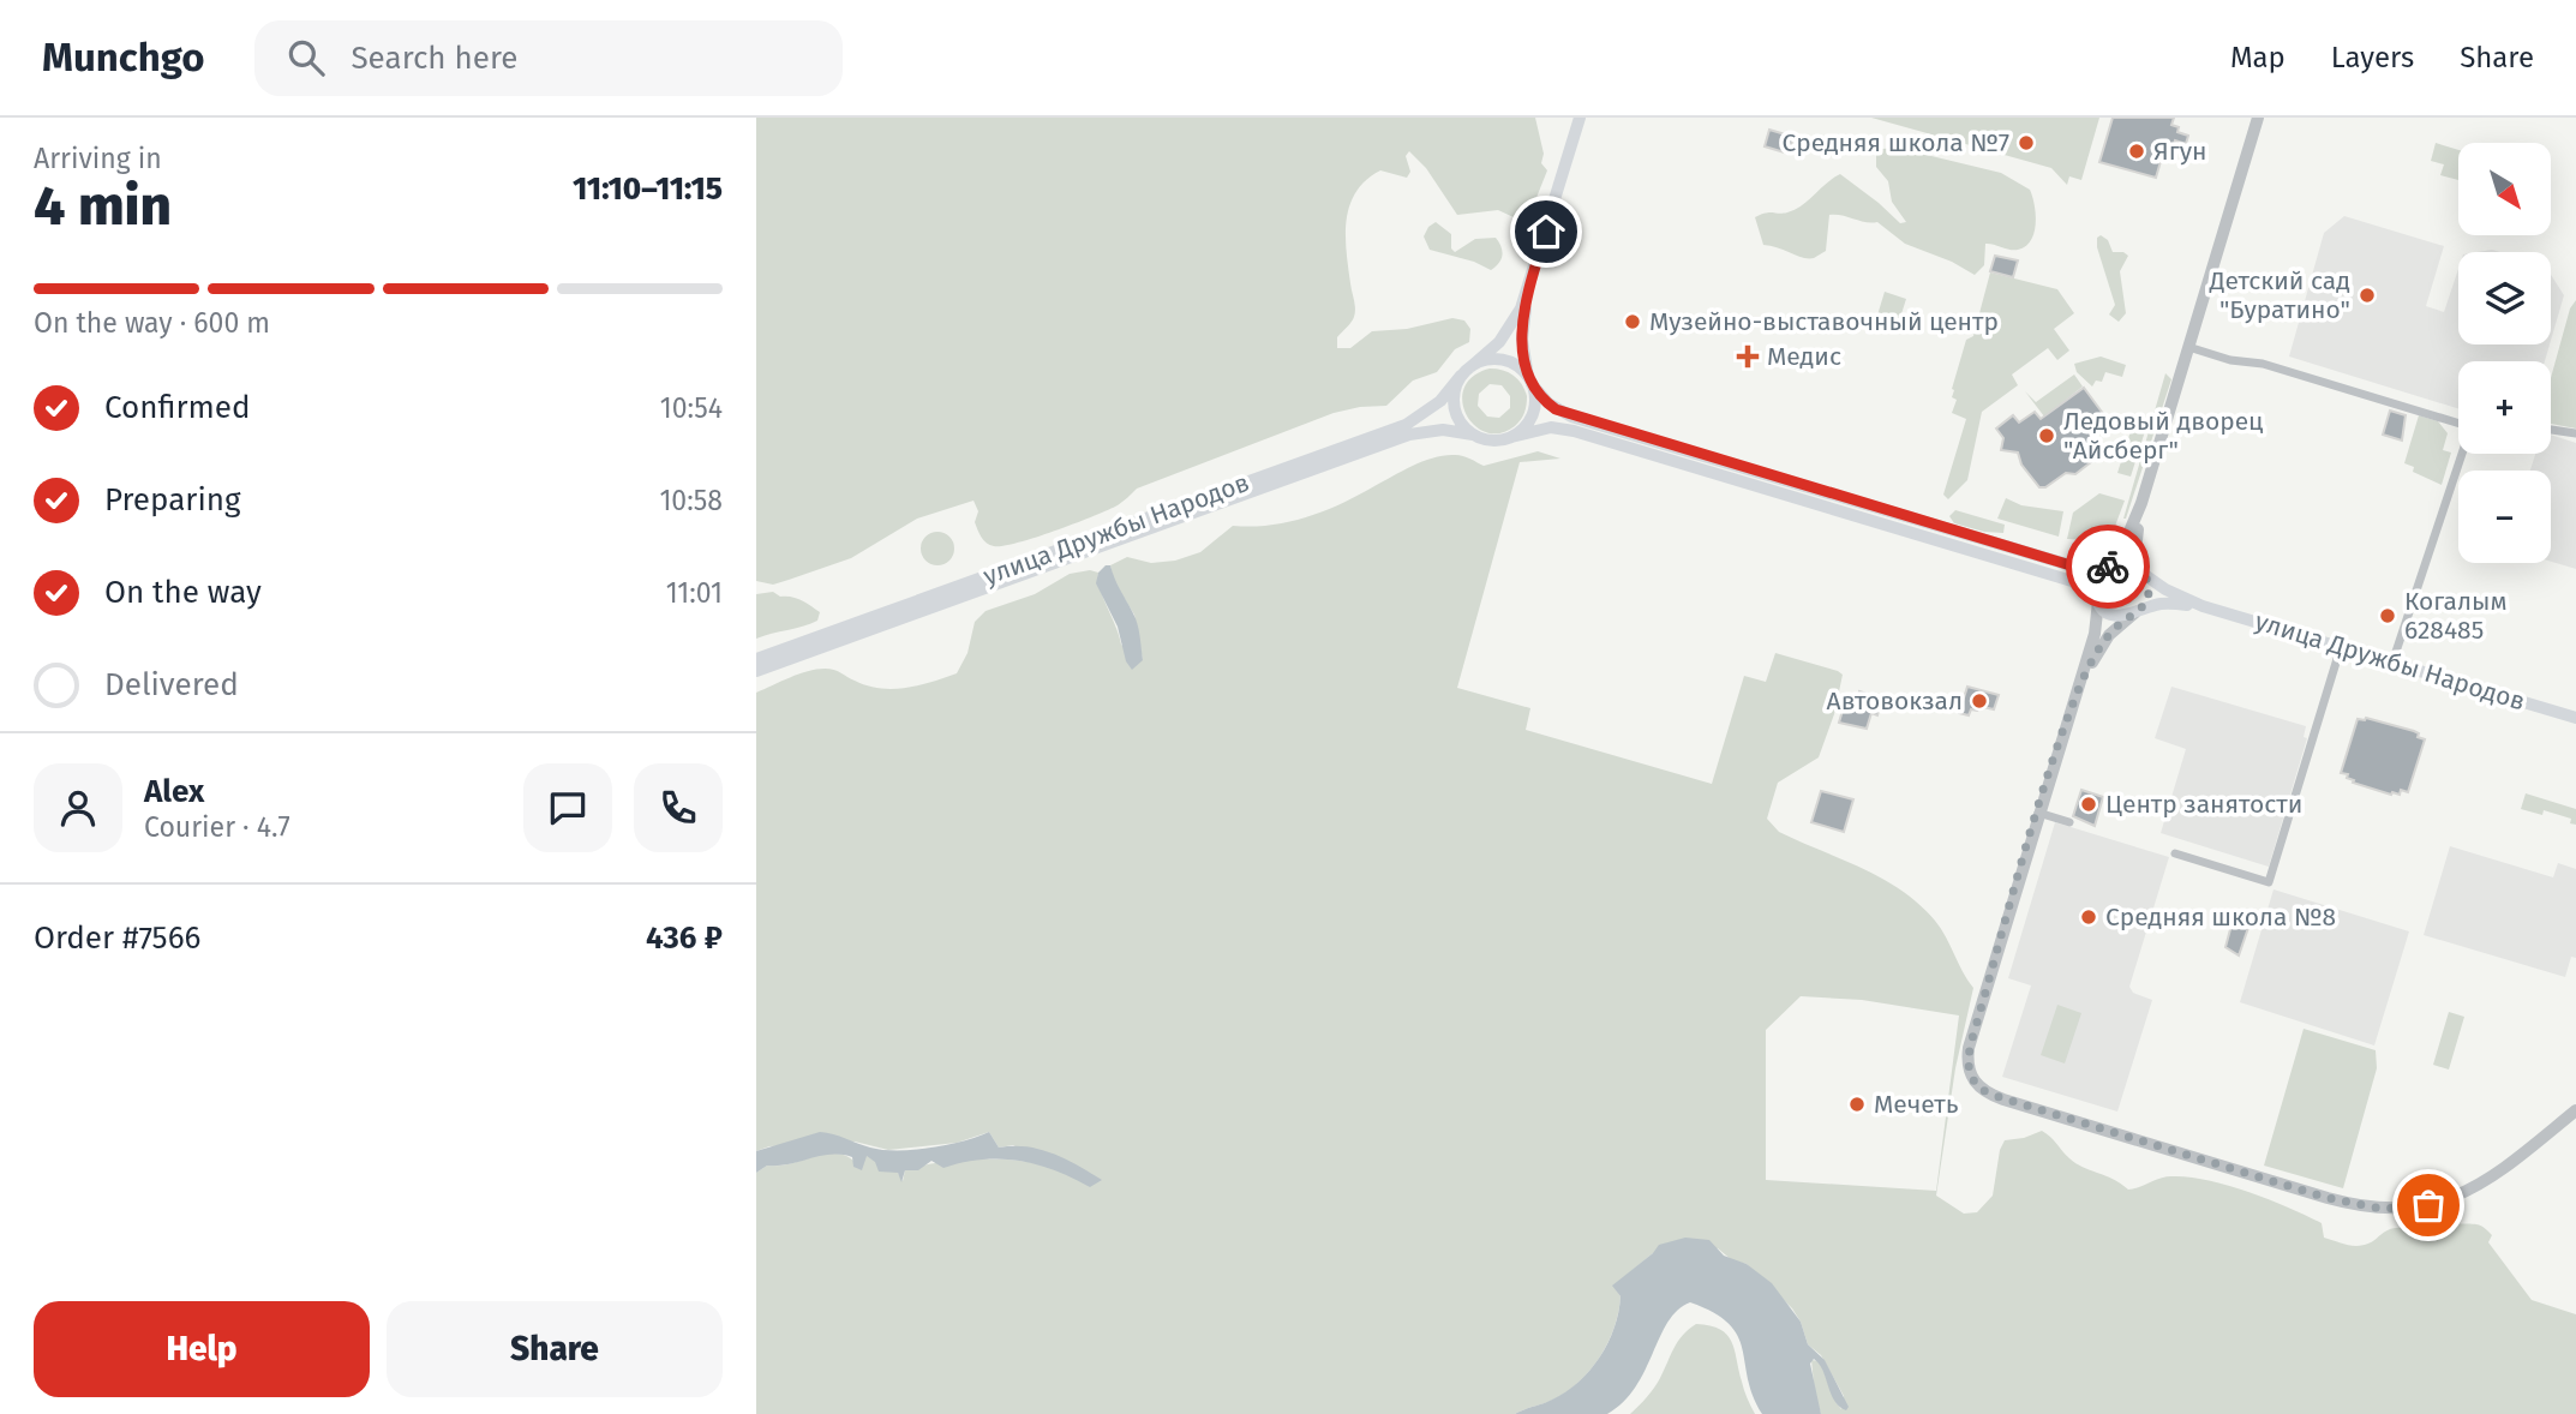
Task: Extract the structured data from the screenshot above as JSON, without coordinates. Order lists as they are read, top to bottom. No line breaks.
{"streets":{"main road":["улица Дружбы Народов"]},"places":{"other":["Средняя школа №7","Ягун","Детский сад \"Буратино\"","Музейно-выставочный центр","Ледовый дворец \"Айсберг\"","Когалым 628485","Автовокзал","Центр занятости","Средняя школа №8","Мечеть"],"health":["Медис"]},"north":"bottom right","page":{"header":"Munchgo","search":"Search here","nav":["Map","Layers","Share"],"heading":["4 min","Arriving in","11:10–11:15"],"panel":["Alex","Courier · 4.7","Order #7566","436 ₽"],"map_buttons":["+","−"],"bar":"On the way · 600 m","list":[["Confirmed","10:54"],["Preparing","10:58"],["On the way","11:01"],"Delivered"],"buttons":["Help","Share"]}}
